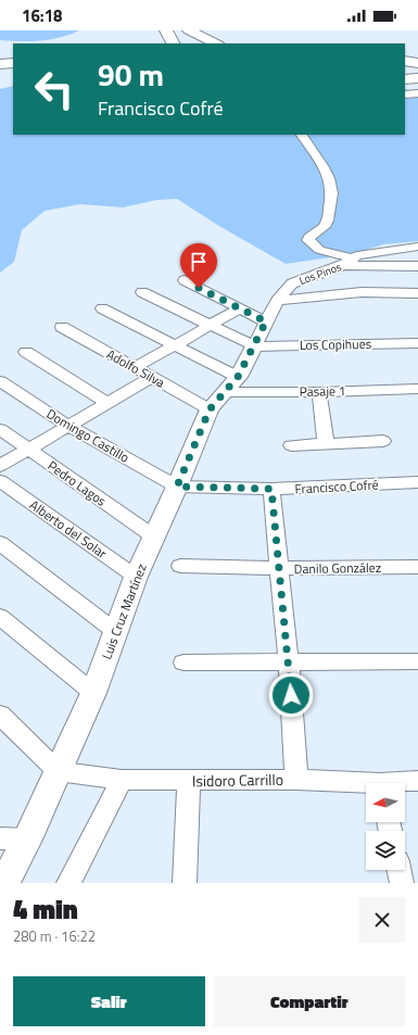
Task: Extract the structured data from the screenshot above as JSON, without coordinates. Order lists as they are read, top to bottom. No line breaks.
{"streets":{"street":["Los Pinos","Los Copihues","Adolfo Silva","Pasaje 1","Domingo Castillo","Pedro Lagos","Francisco Cofré","Alberto del Solar","Danilo González","Luis Cruz Martínez","Isidoro Carrillo"]},"crossings":[["Los Pinos","Los Copihues"],["Los Pinos","Luis Cruz Martínez"],["Los Copihues","Luis Cruz Martínez"],["Adolfo Silva","Luis Cruz Martínez"],["Pasaje 1","Luis Cruz Martínez"],["Domingo Castillo","Francisco Cofré"],["Domingo Castillo","Luis Cruz Martínez"],["Pedro Lagos","Luis Cruz Martínez"],["Francisco Cofré","Luis Cruz Martínez"],["Alberto del Solar","Luis Cruz Martínez"],["Luis Cruz Martínez","Isidoro Carrillo"]],"north":"left","page":{"status":"16:18","turn":["90 m","Francisco Cofré"],"heading":["4 min","280 m · 16:22"],"buttons":["Salir","Compartir"]}}
